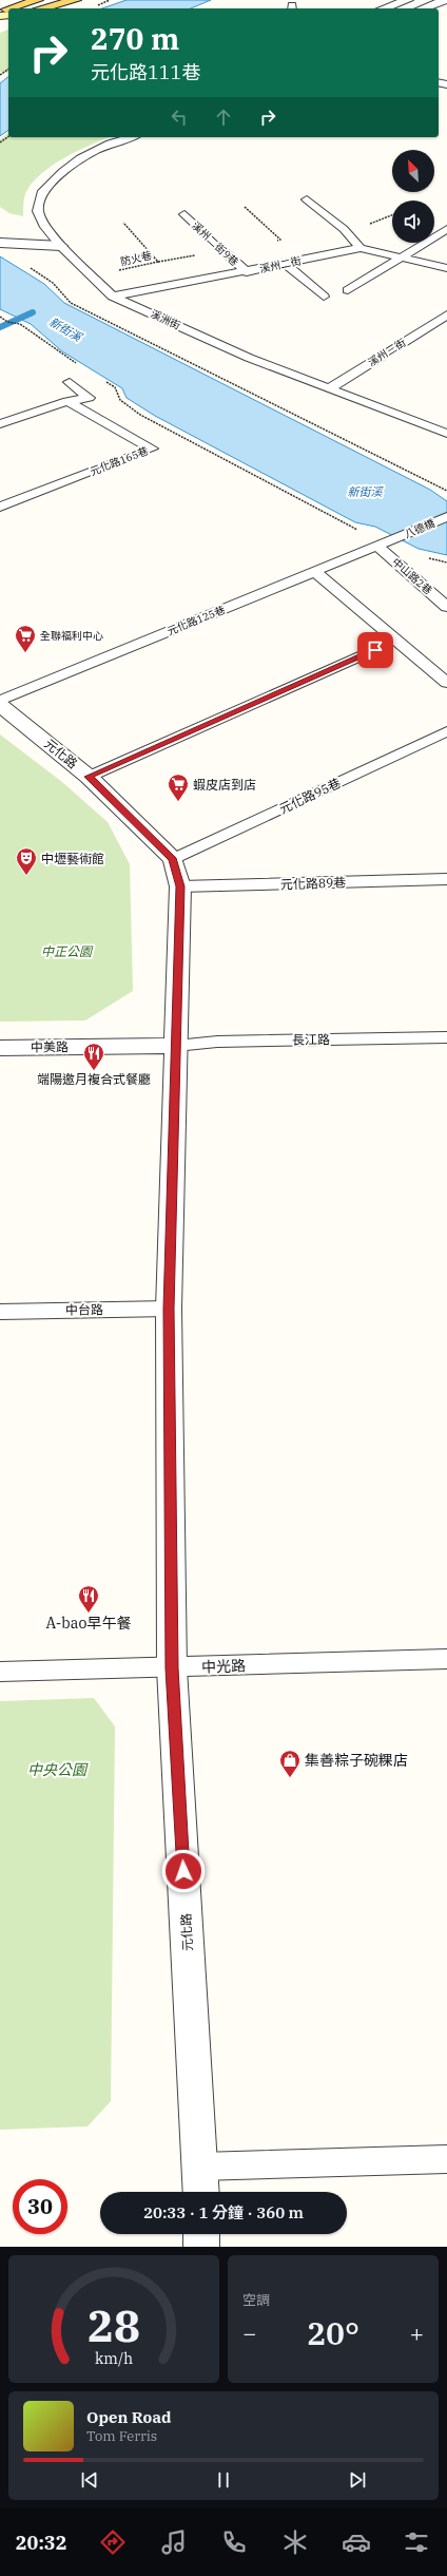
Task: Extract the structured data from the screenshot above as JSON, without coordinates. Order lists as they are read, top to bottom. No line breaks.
{"streets":{"street":["元化路","中美路"],"lane":["溪州二街9巷","溪州二街","溪洲街","溪州三街","元化路165巷","八德橋","中山路2巷","元化路125巷","元化路95巷","元化路89巷","長江路","中台路","中光路"],"path":["防火巷"]},"crossings":[["溪州二街9巷","溪州二街"],["防火巷","溪洲街"],["溪州二街","溪洲街"],["溪洲街","溪州三街"],["八德橋","中山路2巷"],["八德橋","元化路125巷"],["中山路2巷","元化路125巷"],["元化路","元化路95巷"],["元化路","元化路89巷"],["元化路","長江路"],["元化路","中美路"],["元化路","中台路"],["元化路","中光路"],["長江路","中美路"]],"water":["新街溪"],"parks":["中正公園","中央公園"],"places":{"supermarket":["全聯福利中心","蝦皮店到店"],"theatre":["中壢藝術館"],"restaurant":["端陽邀月複合式餐廳","A-bao早午餐"],"shop":["集善粽子碗粿店"]},"north":"top left","page":{"turn":["270 m","元化路111巷"],"limit":"30","trip":"20:33 · 1 分鐘 · 360 m","tile":"空調","heat":["−","20°","+"],"song":["Open Road","Tom Ferris"],"tabs":"20:32","gauge":["28","km/h"]}}
